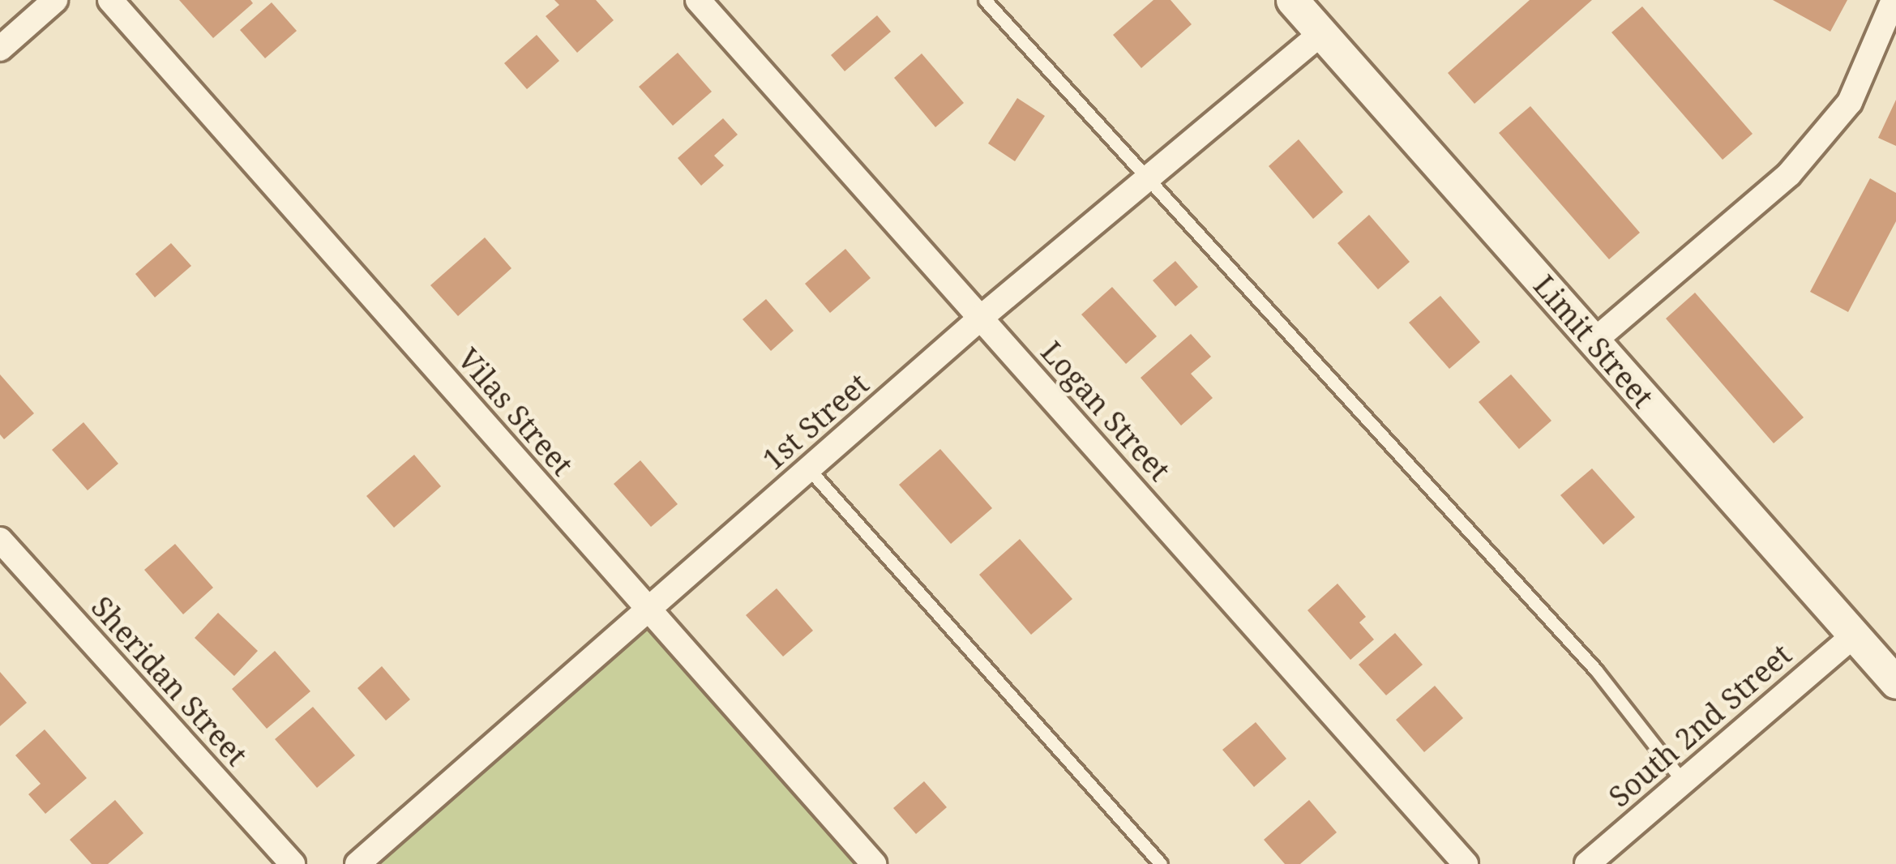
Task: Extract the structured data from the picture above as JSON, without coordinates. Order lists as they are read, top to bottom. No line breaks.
{"streets":{"street":["Limit Street","Logan Street","Vilas Street","1st Street","Sheridan Street","South 2nd Street"]},"crossings":[["Limit Street","1st Street"],["Limit Street","South 2nd Street"],["Logan Street","1st Street"],["Vilas Street","1st Street"]]}
